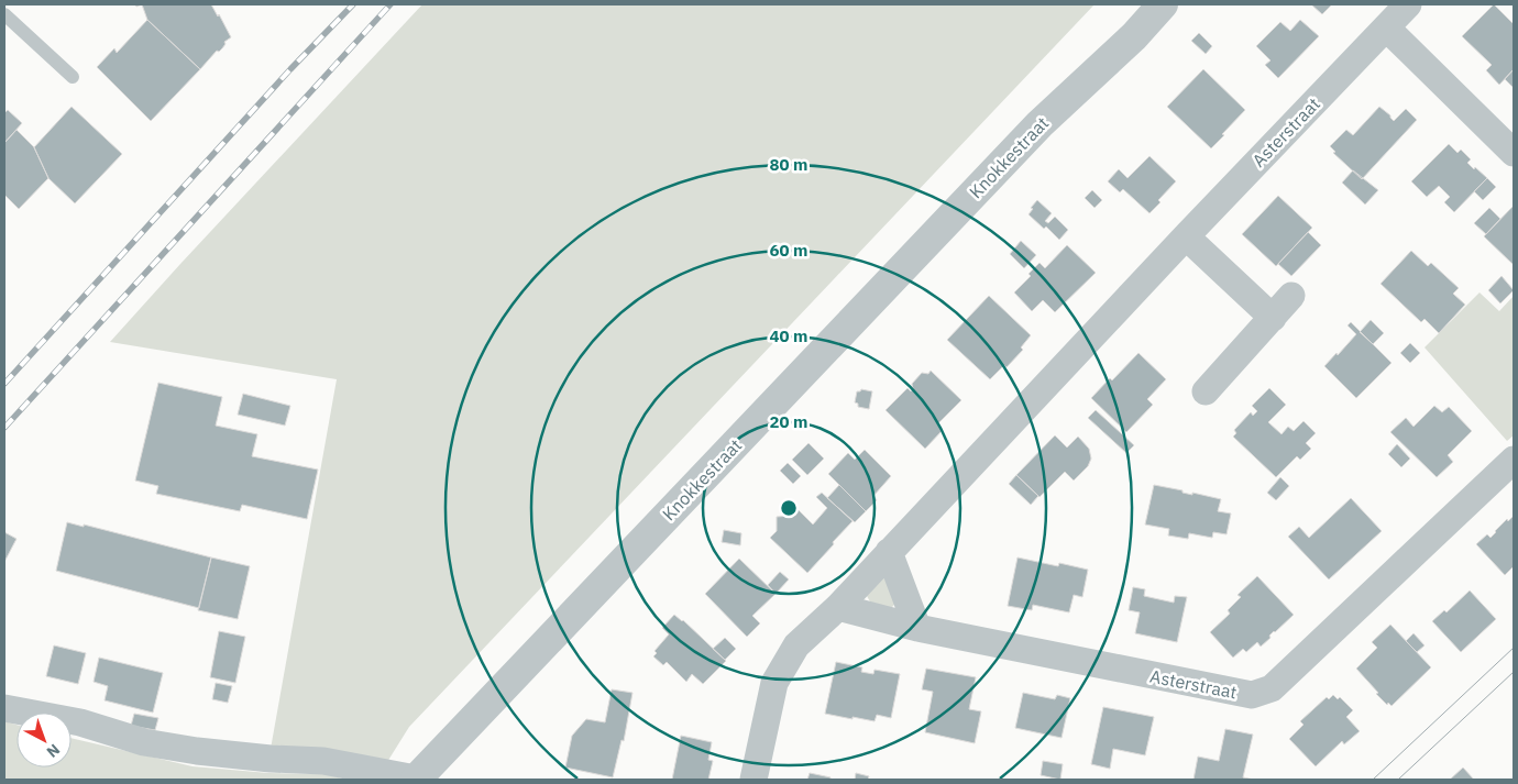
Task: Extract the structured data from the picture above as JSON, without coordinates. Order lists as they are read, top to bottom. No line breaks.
{"streets":{"street":["Asterstraat","Knokkestraat"]},"north":"bottom right","rings":["80 m","60 m","40 m","20 m"]}
